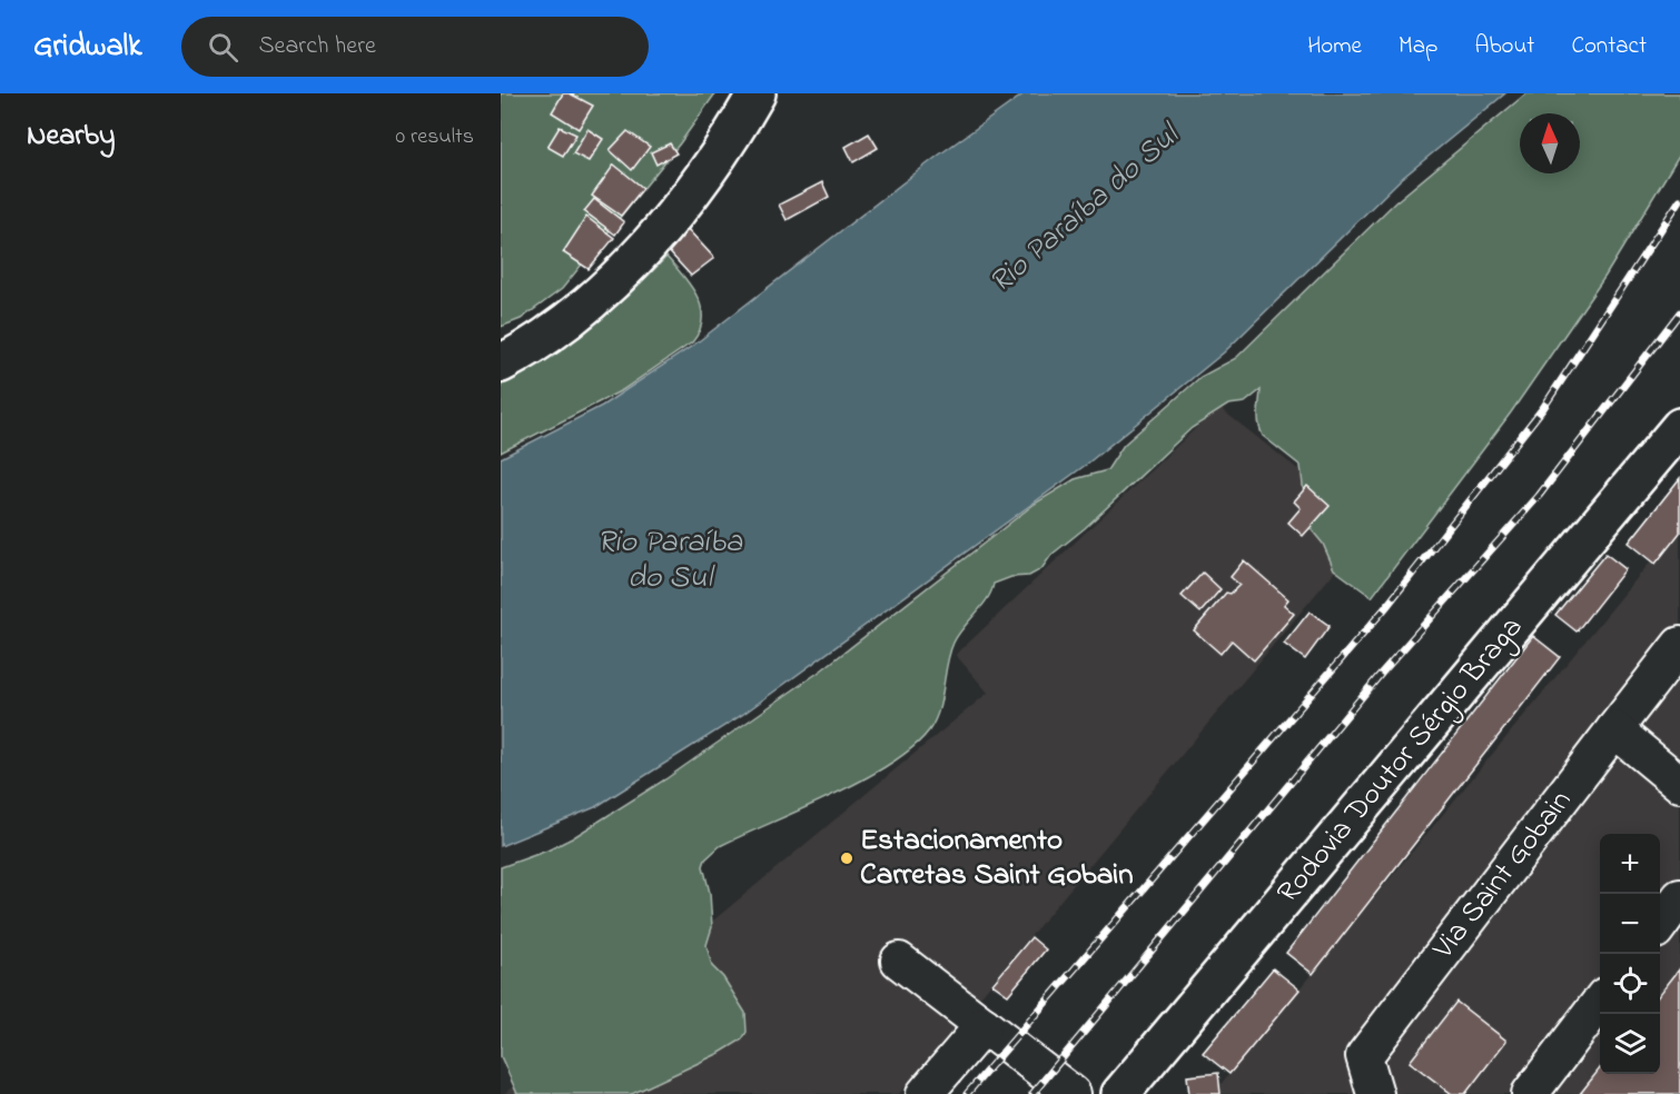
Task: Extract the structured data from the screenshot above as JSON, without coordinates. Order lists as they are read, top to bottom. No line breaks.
{"streets":{"main road":["Rodovia Doutor Sérgio Braga"],"lane":["Via Saint Gobain"]},"water":["Rio Paraíba do Sul"],"places":["Estacionamento Carretas Saint Gobain"],"north":"top","page":{"header":"Gridwalk","search":"Search here","nav":["Home","Map","About","Contact"],"heading":["Nearby","0 results"],"map_buttons":["+","−"]}}
